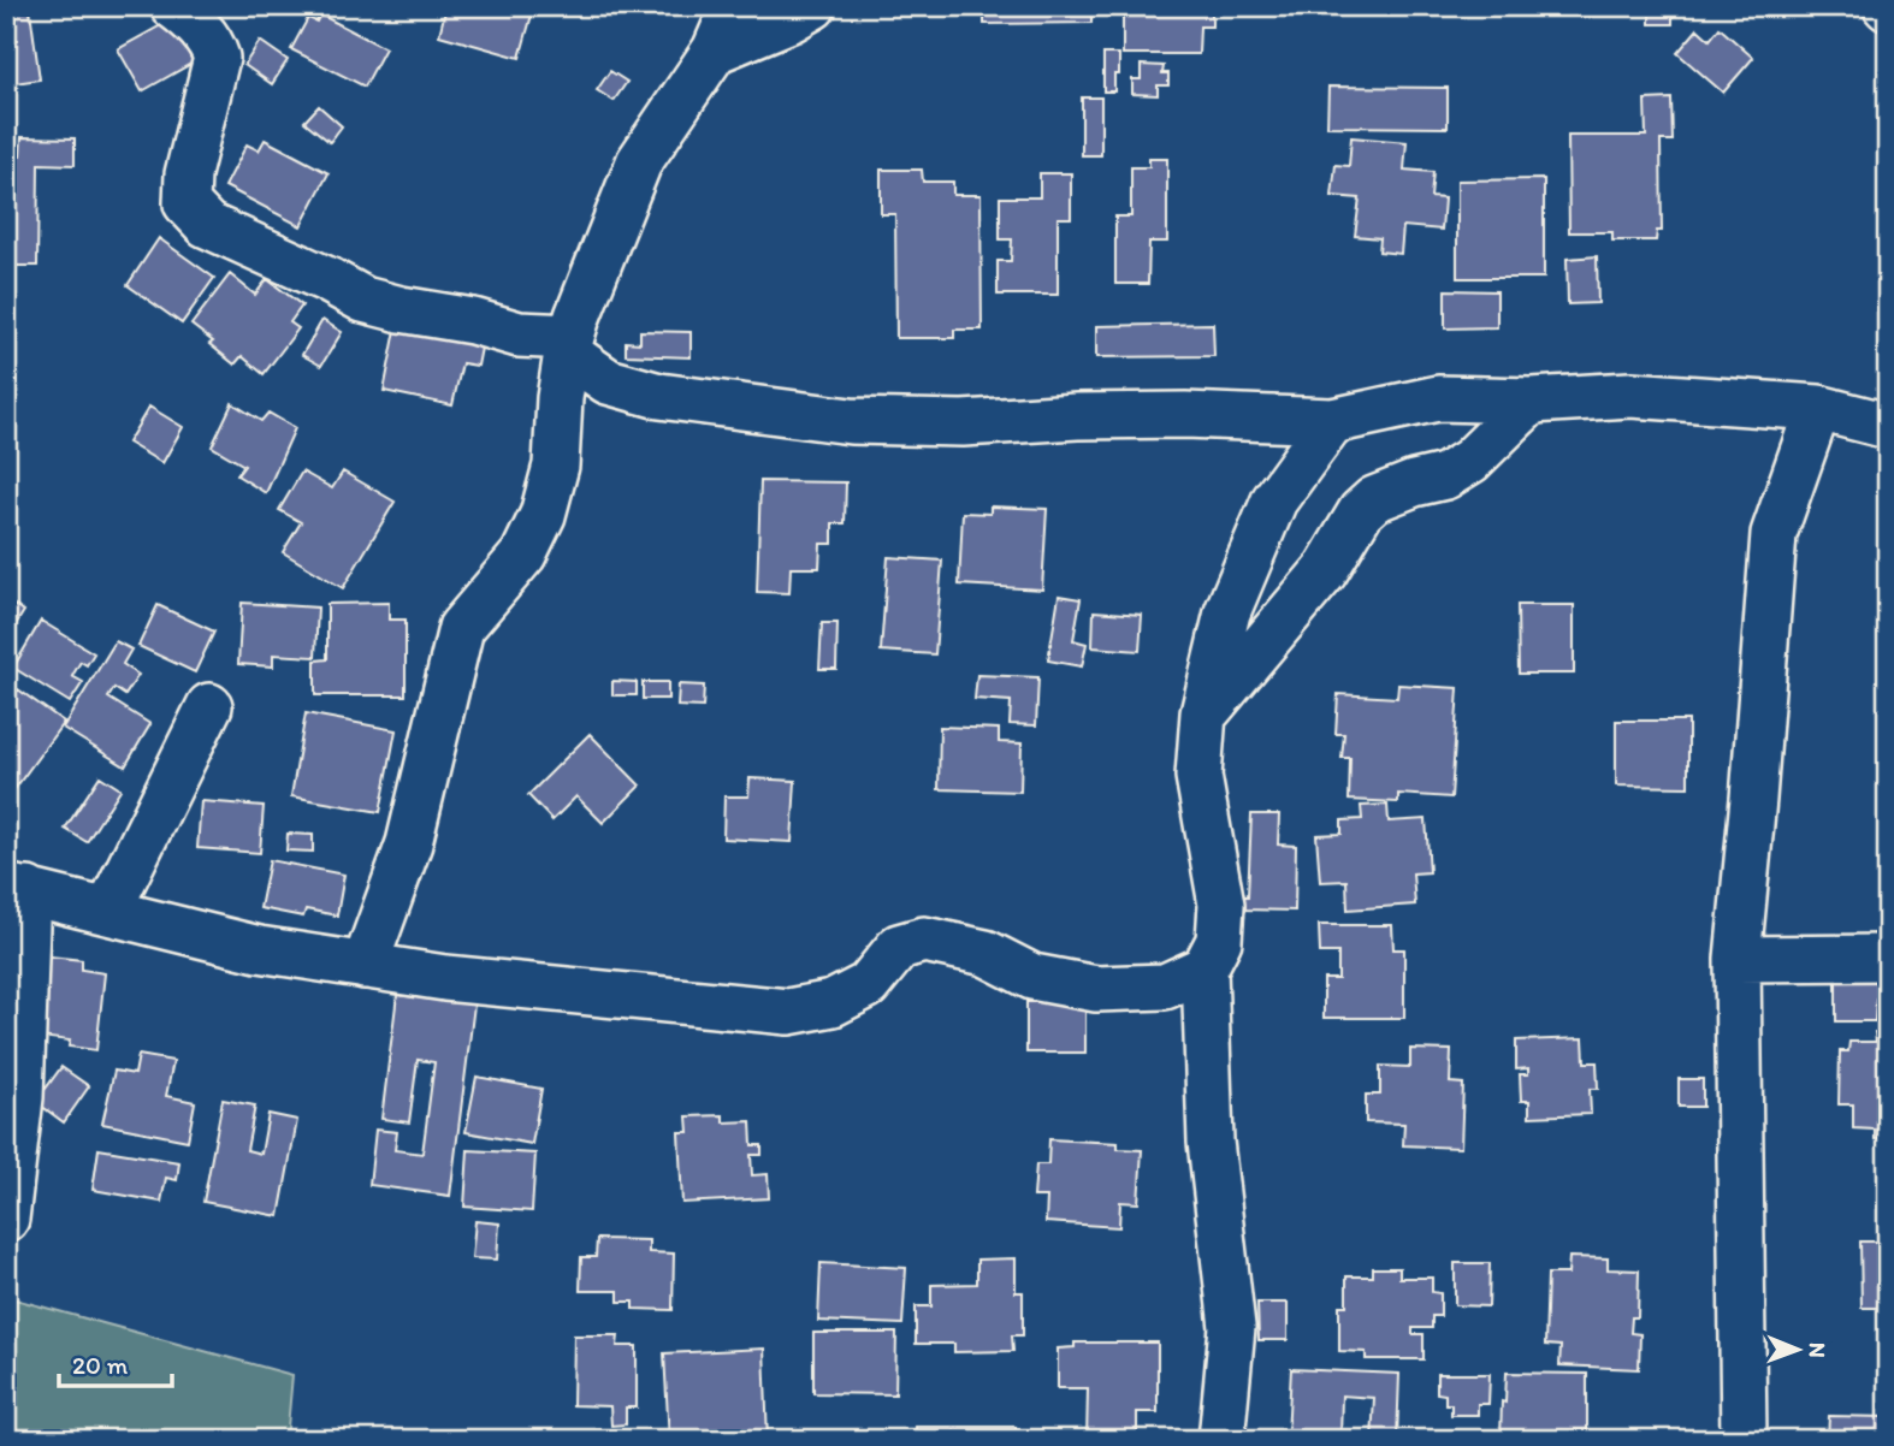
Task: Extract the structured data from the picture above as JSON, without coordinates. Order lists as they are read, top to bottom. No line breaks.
{"scale_bar":"20 m","north":"right"}
